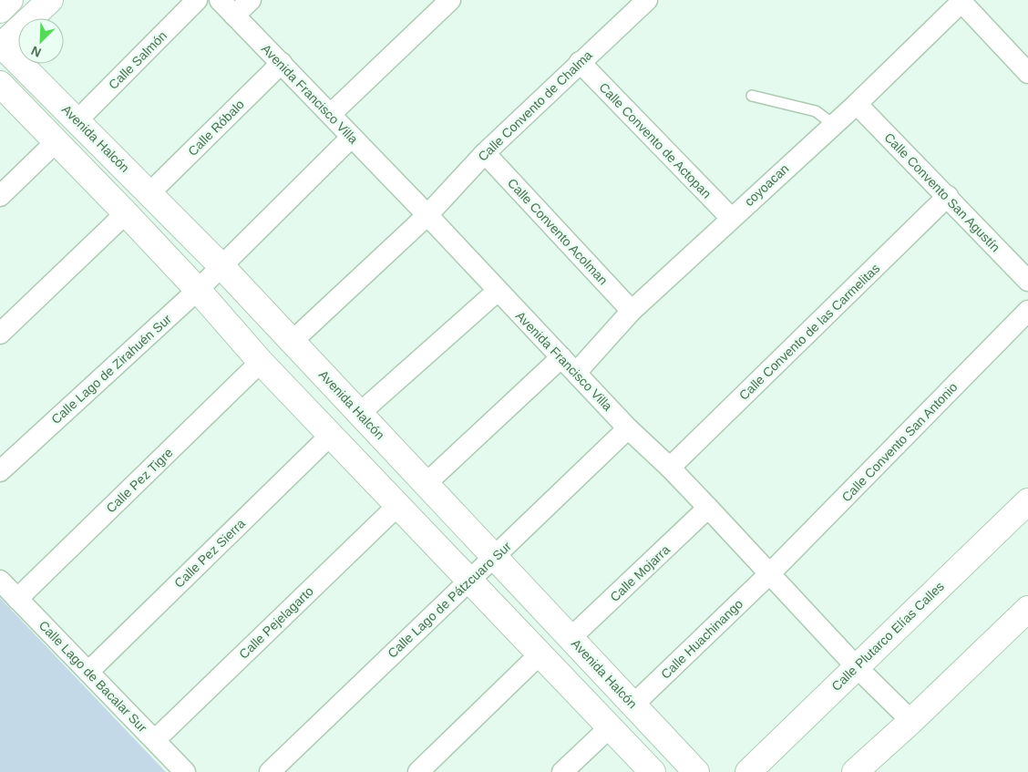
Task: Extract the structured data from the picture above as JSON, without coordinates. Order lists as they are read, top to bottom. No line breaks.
{"streets":{"street":["Calle Salmón","Avenida Francisco Villa","Calle Convento de Chalma","Calle Róbalo","Avenida Halcón","Calle Convento de Actopan","coyoacan","Calle Convento San Agustín","Calle Convento Acolman","Calle Convento de las Carmelitas","Calle Lago de Zirahuén Sur","Calle Convento San Antonio","Calle Pez Tigre","Calle Pez Sierra","Calle Mojarra","Calle Lago de Pátzcuaro Sur","Calle Pejelagarto","Calle Plutarco Elías Calles","Calle Huachinango","Calle Lago de Bacalar Sur"]},"crossings":[["Calle Salmón","Avenida Halcón"],["Avenida Francisco Villa","Calle Convento de Chalma"],["Avenida Francisco Villa","Calle Róbalo"],["Avenida Francisco Villa","coyoacan"],["Avenida Francisco Villa","Calle Convento de las Carmelitas"],["Avenida Francisco Villa","Calle Convento San Antonio"],["Avenida Francisco Villa","Calle Mojarra"],["Avenida Francisco Villa","Calle Lago de Pátzcuaro Sur"],["Avenida Francisco Villa","Calle Plutarco Elías Calles"],["Avenida Francisco Villa","Calle Huachinango"],["Calle Convento de Chalma","Calle Convento de Actopan"],["Calle Convento de Chalma","Calle Convento Acolman"],["Calle Róbalo","Avenida Halcón"],["Avenida Halcón","Calle Lago de Zirahuén Sur"],["Avenida Halcón","Calle Mojarra"],["Avenida Halcón","Calle Lago de Pátzcuaro Sur"],["Avenida Halcón","Calle Huachinango"],["Calle Convento de Actopan","coyoacan"],["coyoacan","Calle Convento San Agustín"],["coyoacan","Calle Convento Acolman"],["Calle Convento San Agustín","Calle Convento de las Carmelitas"],["Calle Convento San Antonio","Calle Huachinango"],["Calle Pez Tigre","Calle Lago de Bacalar Sur"],["Calle Pez Sierra","Calle Lago de Bacalar Sur"],["Calle Pejelagarto","Calle Lago de Bacalar Sur"]],"north":"bottom left"}
